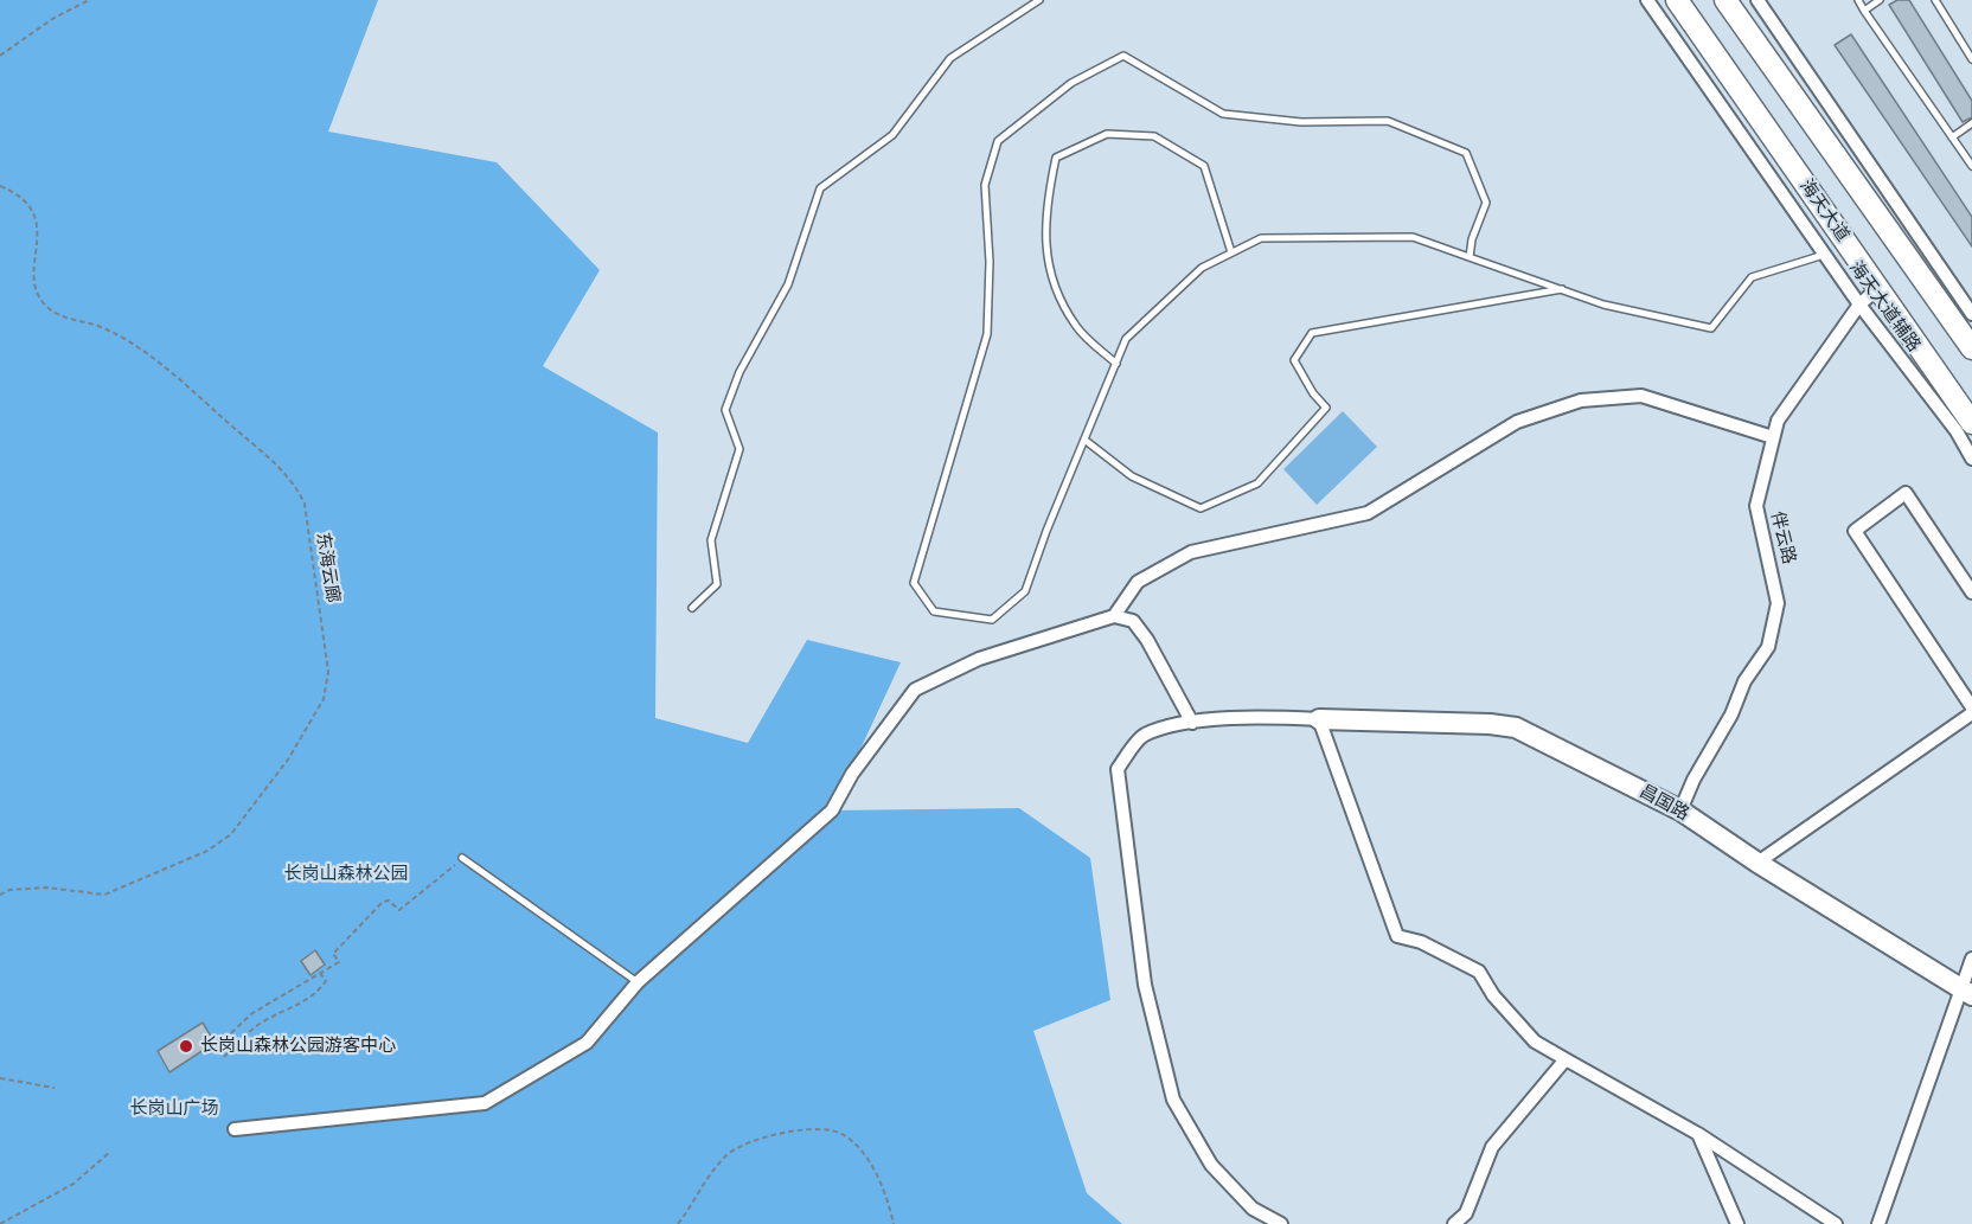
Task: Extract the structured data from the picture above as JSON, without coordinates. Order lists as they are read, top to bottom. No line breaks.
{"streets":{"main road":["海天大道","昌国路"],"street":["海天大道辅路","伴云路"],"path":["东海云廊"]},"crossings":[["海天大道","伴云路"],["海天大道辅路","伴云路"],["伴云路","昌国路"]],"parks":["长岗山森林公园","长岗山广场"],"places":["长岗山森林公园游客中心"]}
